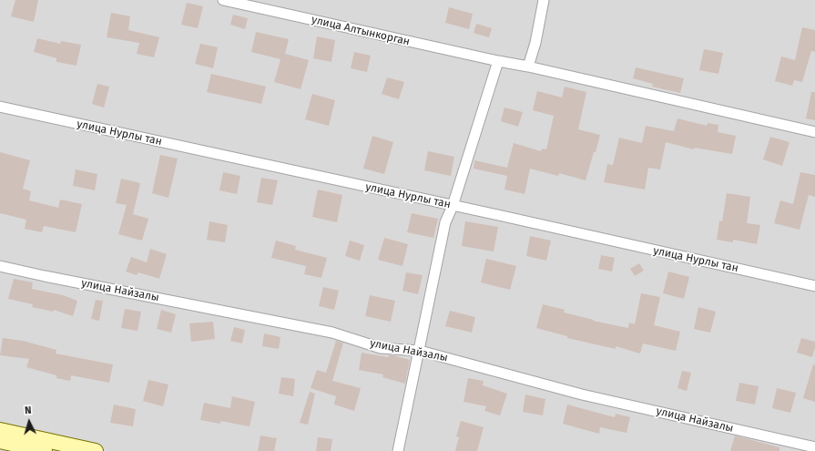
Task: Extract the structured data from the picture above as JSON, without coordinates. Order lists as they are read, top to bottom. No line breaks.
{"streets":{"street":["улица Алтынкорган","улица Нурлы тан","улица Найзалы"]},"north":"top"}
